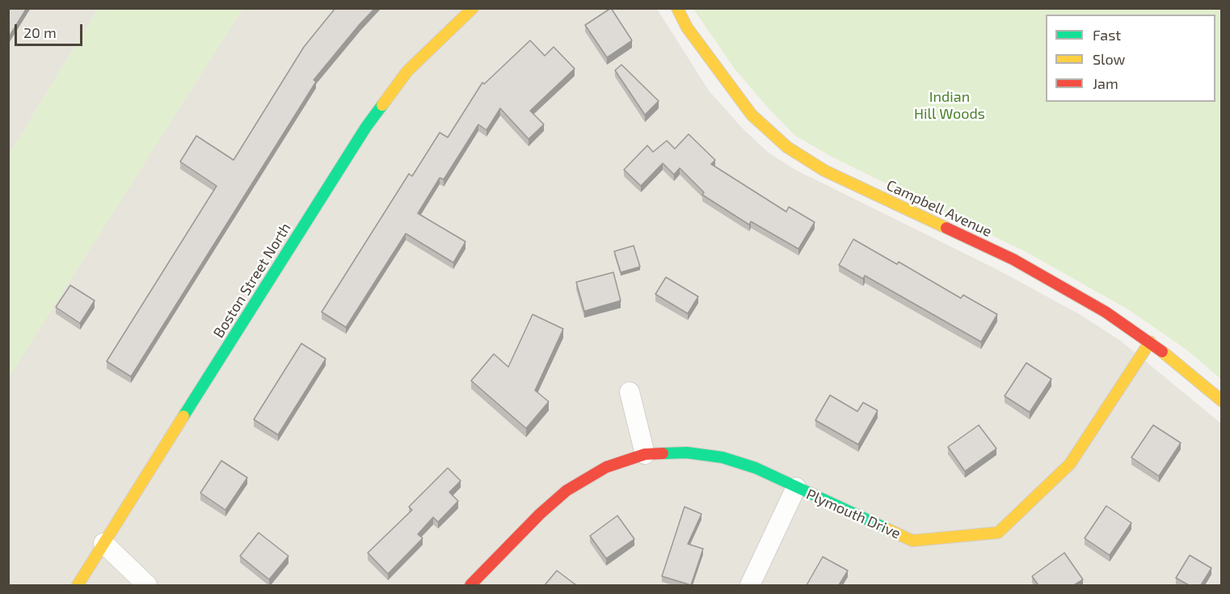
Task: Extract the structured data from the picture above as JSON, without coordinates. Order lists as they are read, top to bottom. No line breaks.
{"streets":{"street":["Campbell Avenue","Boston Street North","Plymouth Drive"]},"crossings":[["Campbell Avenue","Plymouth Drive"]],"parks":["Indian Hill Woods"],"legend":["Fast","Slow","Jam"],"scale_bar":"20 m"}
